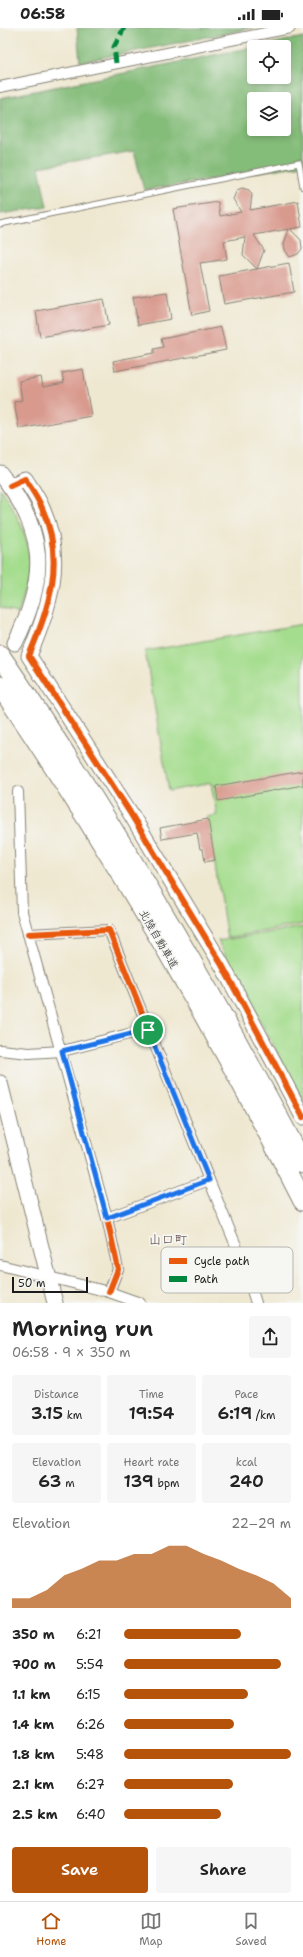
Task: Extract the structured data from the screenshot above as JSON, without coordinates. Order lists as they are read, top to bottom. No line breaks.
{"streets":{"highway":["北陸自動車道"]},"districts":["山口町"],"legend":["Cycle path","Path"],"scale_bar":"50 m","page":{"status":"06:58","scale":"50 m","heading":["Morning run","06:58 · 9 × 350 m"],"stats":[["Distance","3.15 km"],["Time","19:54"],["Pace","6:19 /km"],["Elevation","63 m"],["Heart rate","139 bpm"],["kcal","240"]],"chart":["Elevation","22–29 m"],"list":[{"name":"350 m","note":"6:21"},{"name":"700 m","note":"5:54"},{"name":"1.1 km","note":"6:15"},{"name":"1.4 km","note":"6:26"},{"name":"1.8 km","note":"5:48"},{"name":"2.1 km","note":"6:27"},{"name":"2.5 km","note":"6:40"}],"buttons":["Save","Share"],"tabs":["Home","Map","Saved"]}}
